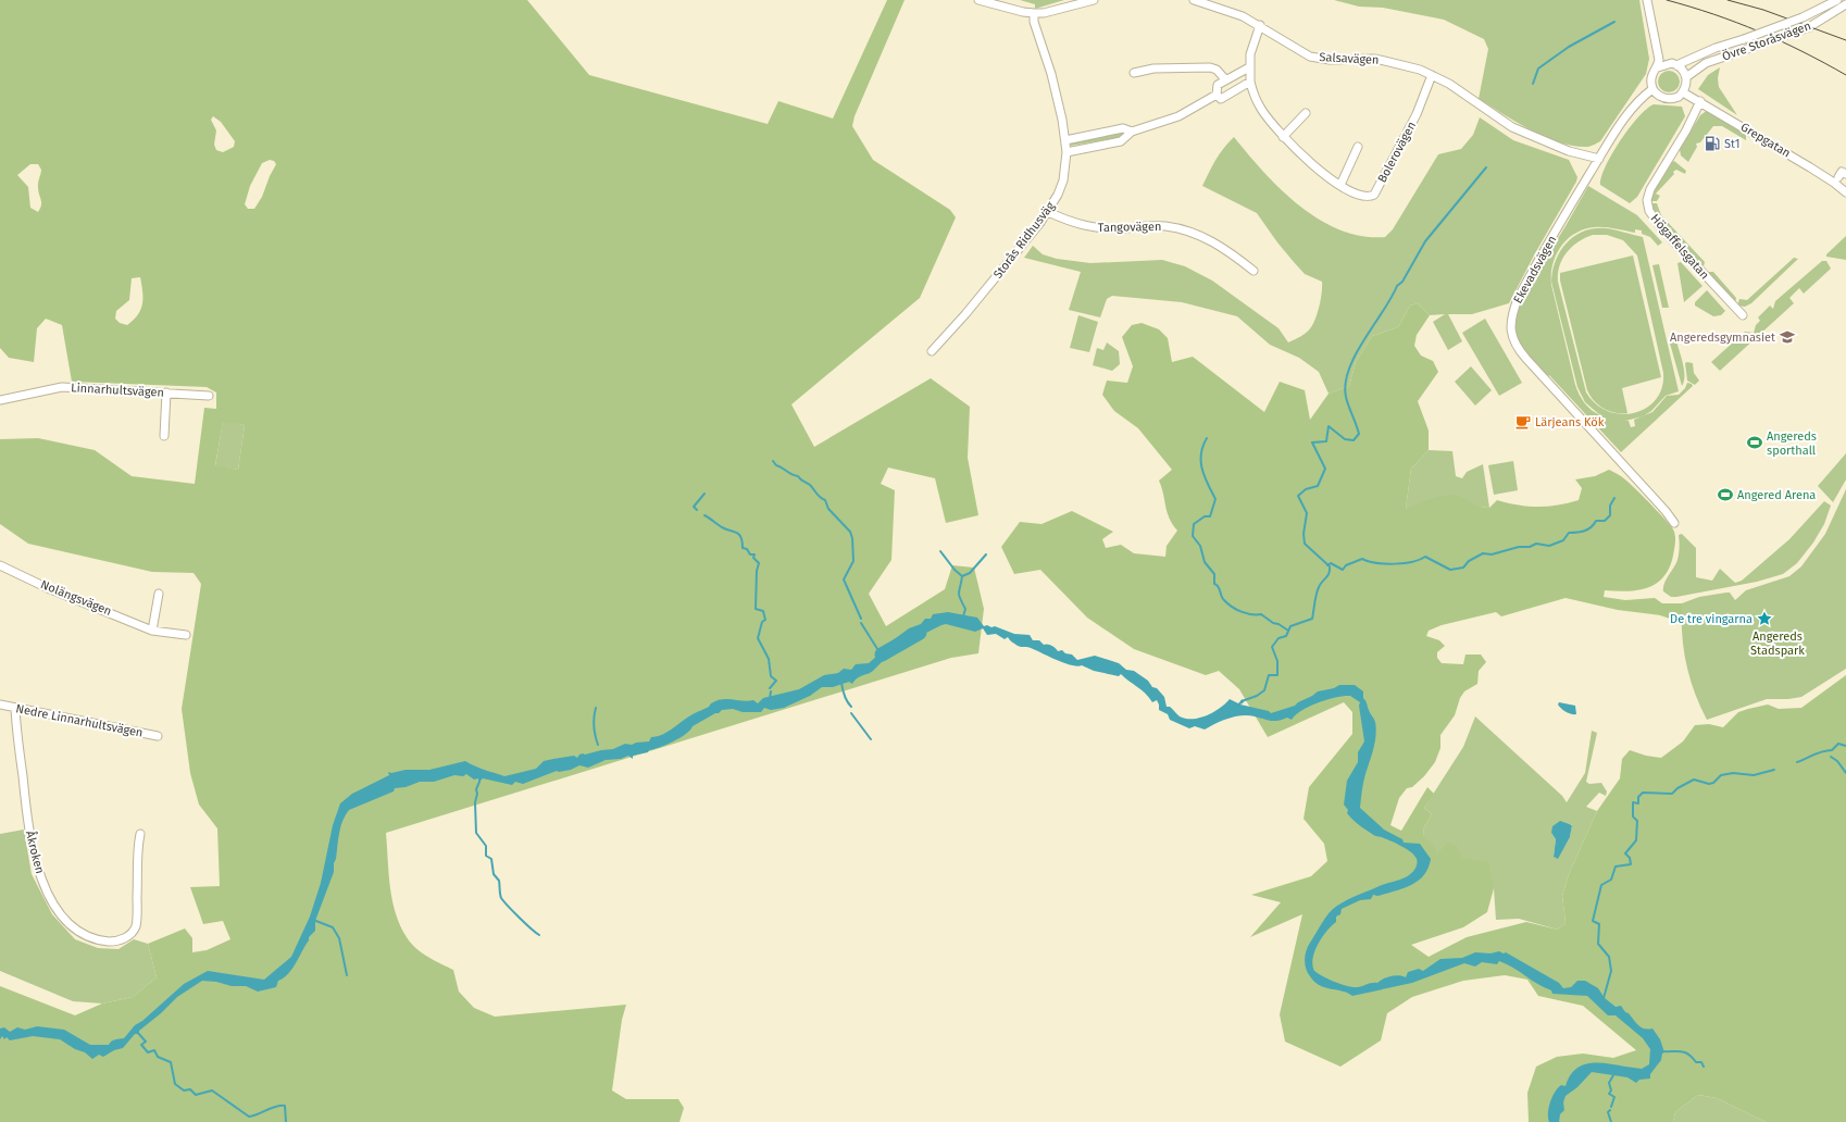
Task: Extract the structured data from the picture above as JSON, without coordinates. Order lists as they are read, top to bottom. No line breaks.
{"streets":{"street":["Övre Storåsvägen","Salsavägen","Grepgatan","Bolerovägen","Tangovägen","Storås Ridhusväg","Högaffelsgatan","Ekevadsvägen","Linnarhultsvägen","Nolängsvägen","Nedre Linnarhultsvägen","Åkroken"]},"crossings":[["Övre Storåsvägen","Grepgatan"],["Övre Storåsvägen","Ekevadsvägen"],["Salsavägen","Bolerovägen"],["Salsavägen","Ekevadsvägen"],["Grepgatan","Högaffelsgatan"],["Grepgatan","Ekevadsvägen"],["Tangovägen","Storås Ridhusväg"],["Nedre Linnarhultsvägen","Åkroken"]],"parks":["Angereds Stadspark"],"places":{"fuel station":["St1"],"school or university":["Angeredsgymnasiet"],"cafe":["Lärjeans Kök"],"sports":["Angereds sporthall","Angered Arena"],"place":["De tre vingarna"]}}
